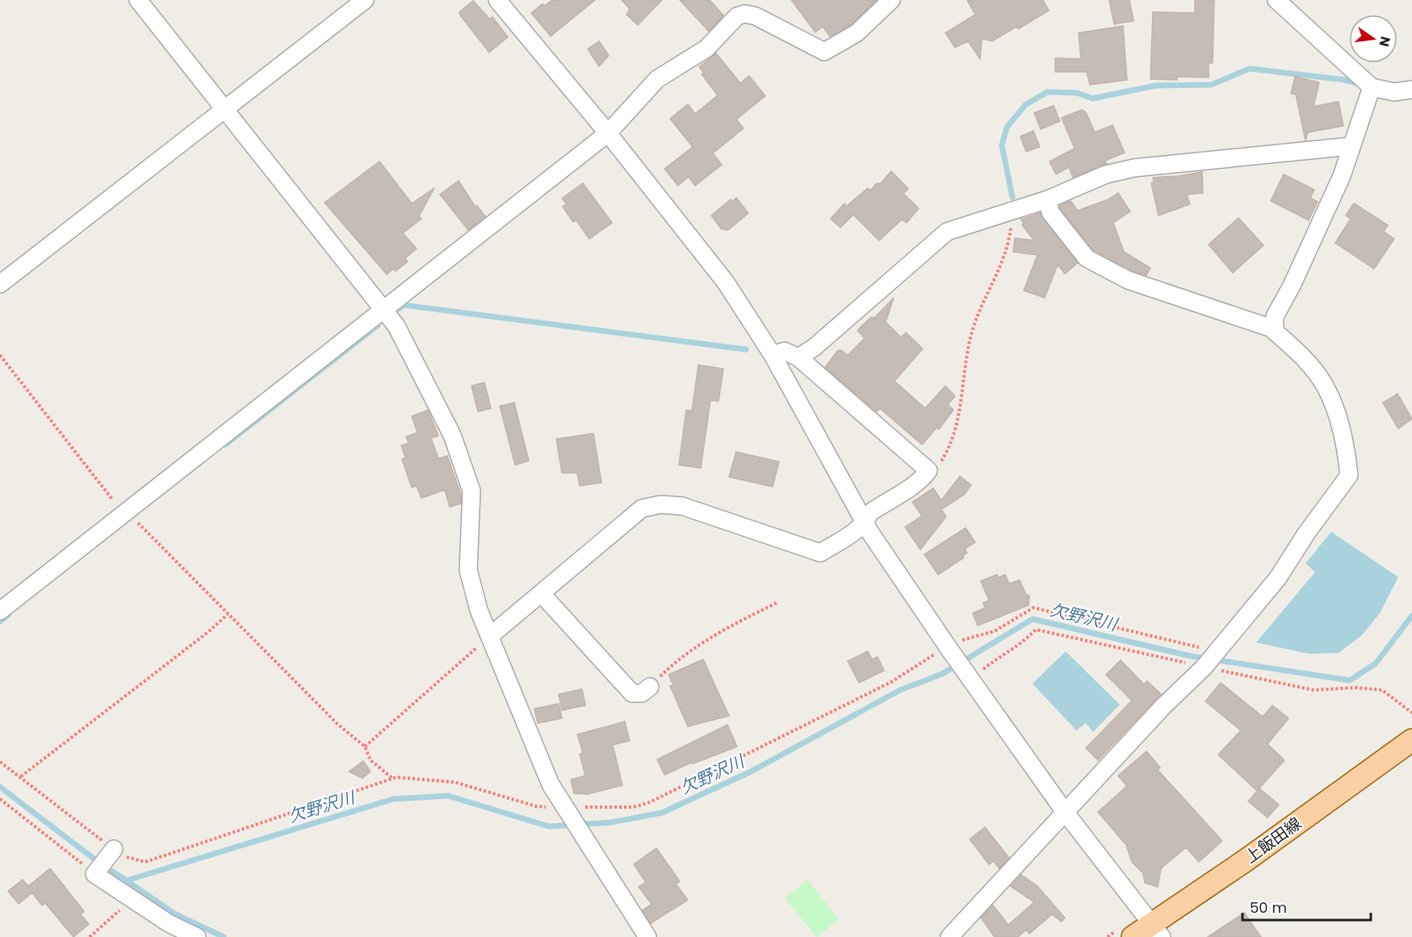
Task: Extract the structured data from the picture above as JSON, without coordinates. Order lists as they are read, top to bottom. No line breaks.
{"streets":{"main road":["上飯田線"]},"water":["欠野沢川"],"scale_bar":"50 m","north":"right"}
